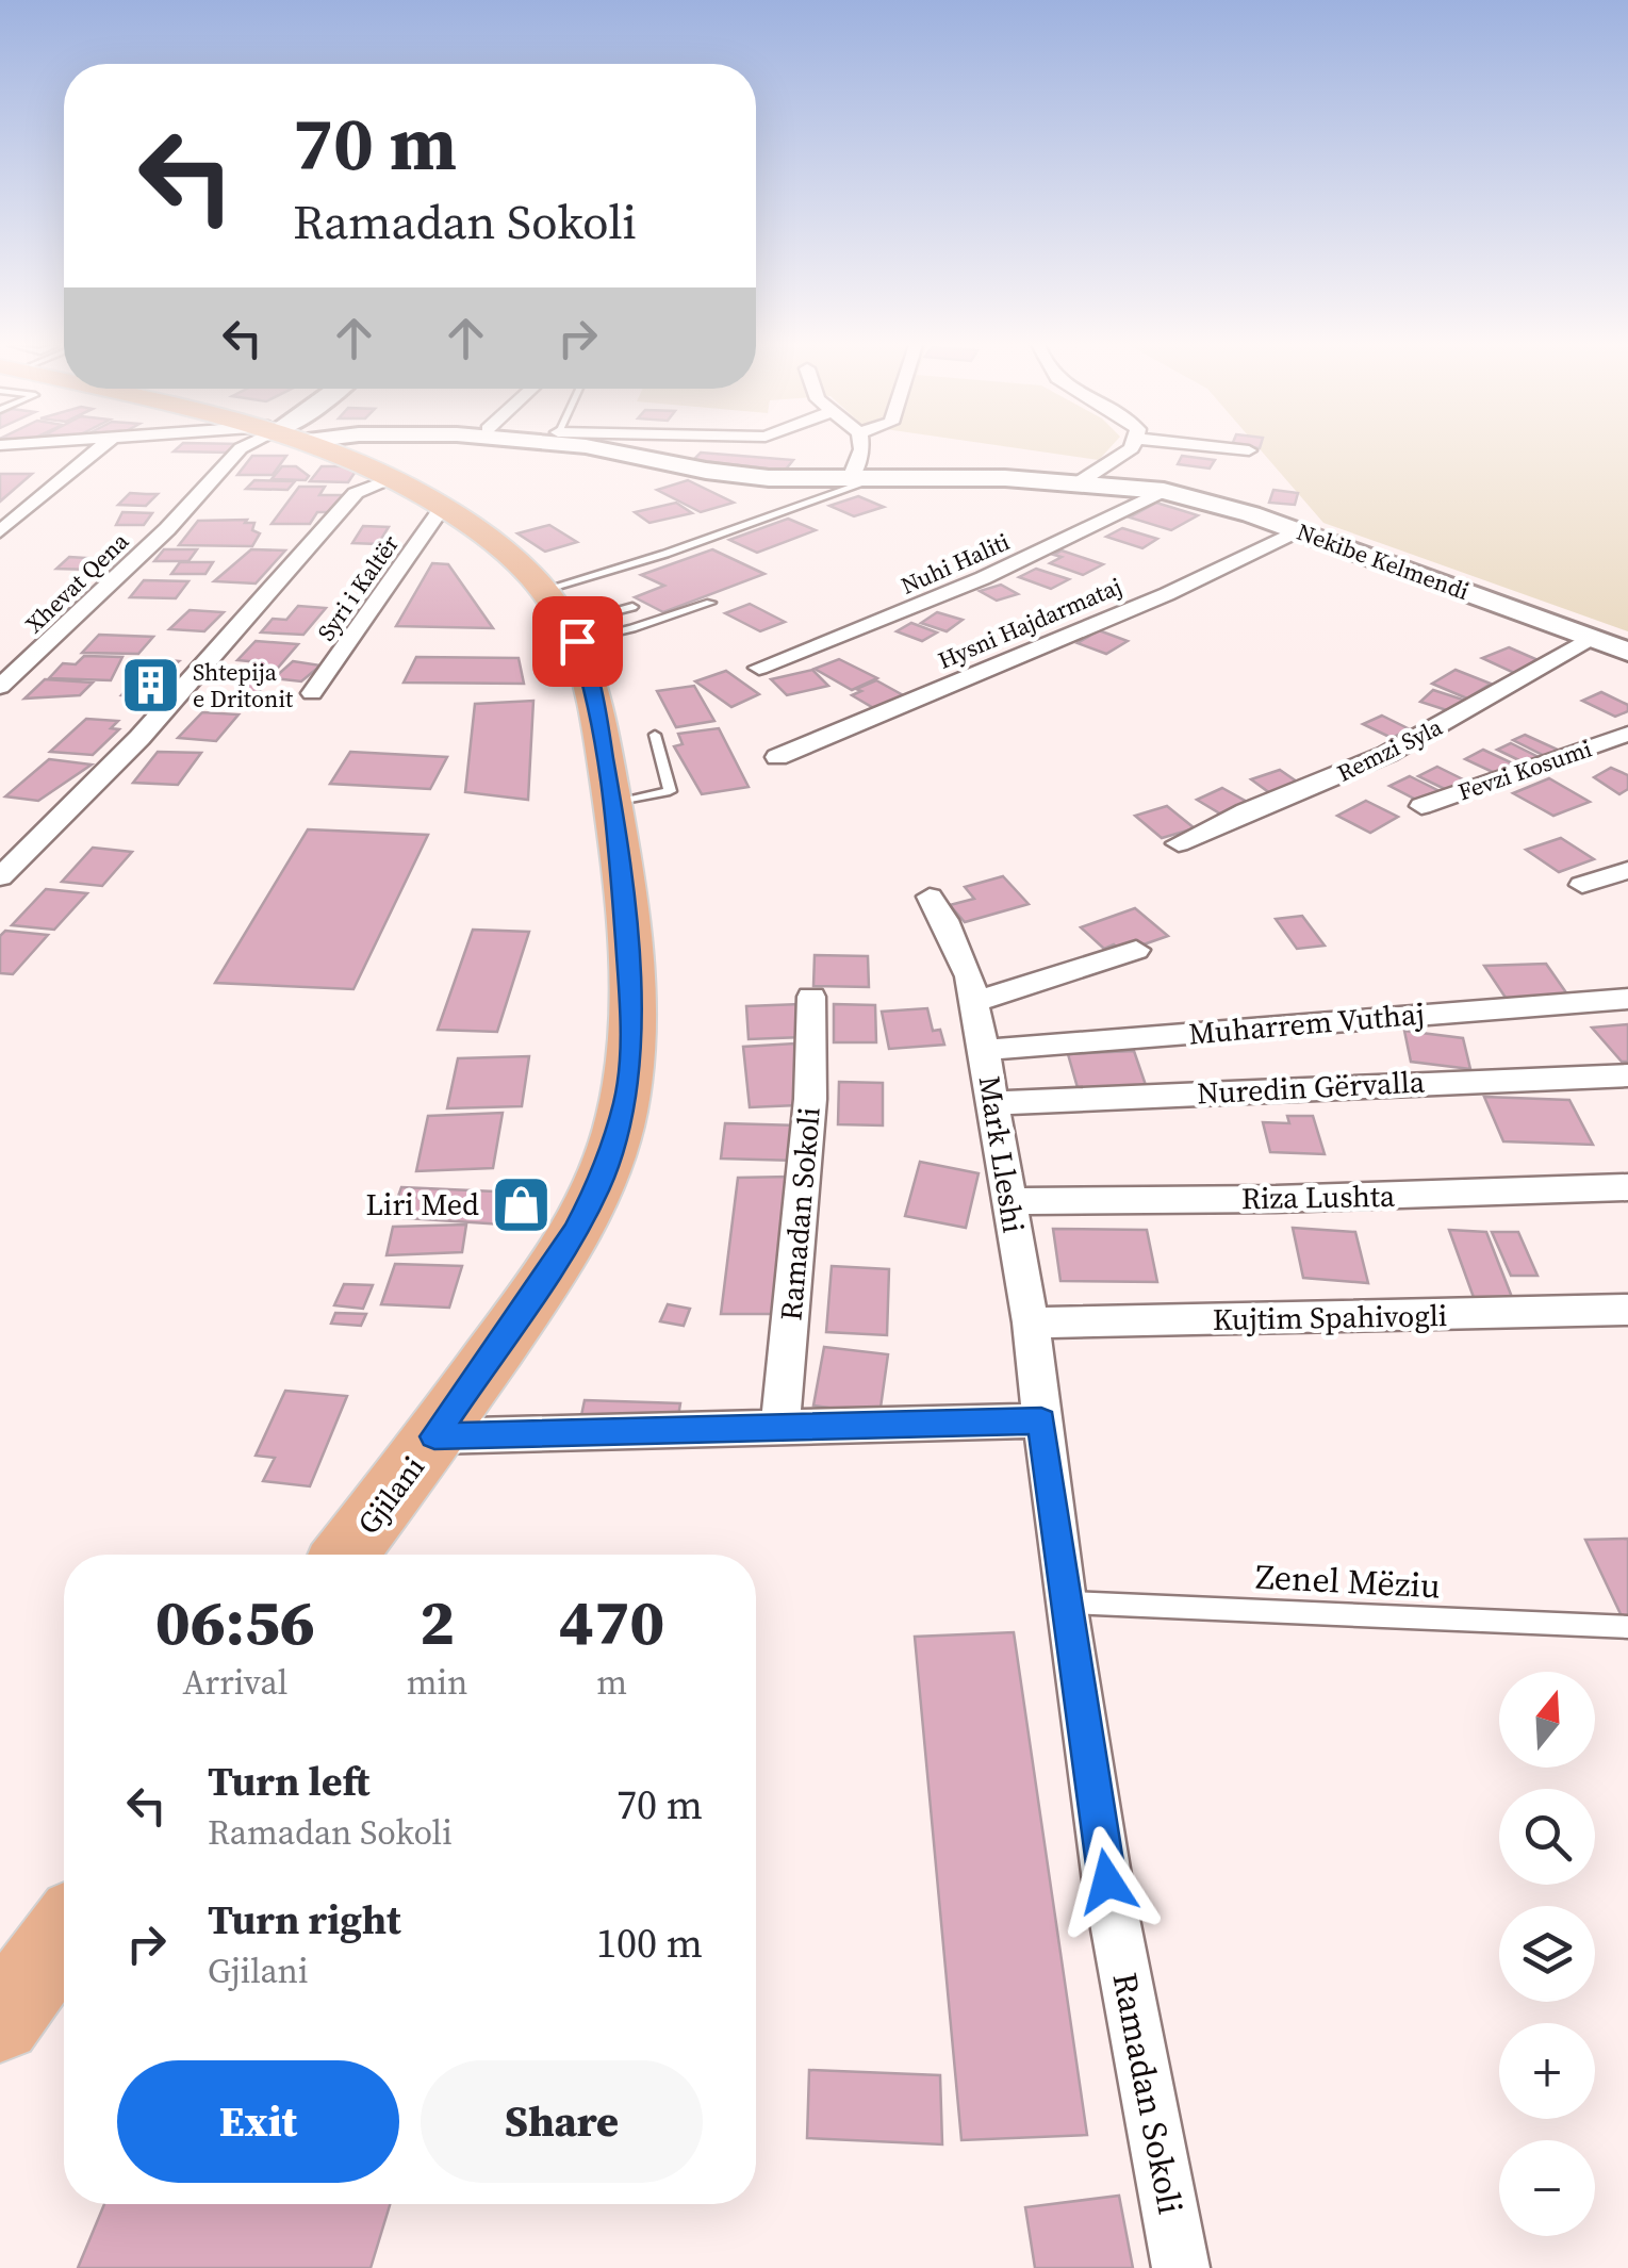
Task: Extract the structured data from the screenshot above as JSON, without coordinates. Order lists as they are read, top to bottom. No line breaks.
{"streets":{"main road":["Gjilani"],"street":["Nekibe Kelmendi","Nuhi Haliti","Xhevat Qena","Syri i Kaltër","Hysni Hajdarmataj","Remzi Syla","Fevzi Kosumi","Muharrem Vuthaj","Nuredin Gërvalla","Mark Lleshi","Riza Lushta","Ramadan Sokoli","Kujtim Spahivogli"],"lane":["Zenel Mëziu"]},"crossings":[["Nekibe Kelmendi","Nuhi Haliti"],["Nekibe Kelmendi","Hysni Hajdarmataj"],["Nekibe Kelmendi","Remzi Syla"],["Syri i Kaltër","Gjilani"],["Muharrem Vuthaj","Mark Lleshi"],["Nuredin Gërvalla","Mark Lleshi"],["Mark Lleshi","Riza Lushta"],["Mark Lleshi","Ramadan Sokoli"],["Mark Lleshi","Kujtim Spahivogli"],["Ramadan Sokoli","Zenel Mëziu"]],"places":{"building":["Shtepija e Dritonit"],"shop":["Liri Med"]},"north":"top","page":{"turn":["70 m","Ramadan Sokoli"],"eta":["06:56","Arrival","2","min","470","m"],"map_buttons":["+","−"],"list":[{"name":"Turn left","note":"Ramadan Sokoli","value":"70 m"},{"name":"Turn right","note":"Gjilani","value":"100 m"}],"buttons":["Exit","Share"]}}
